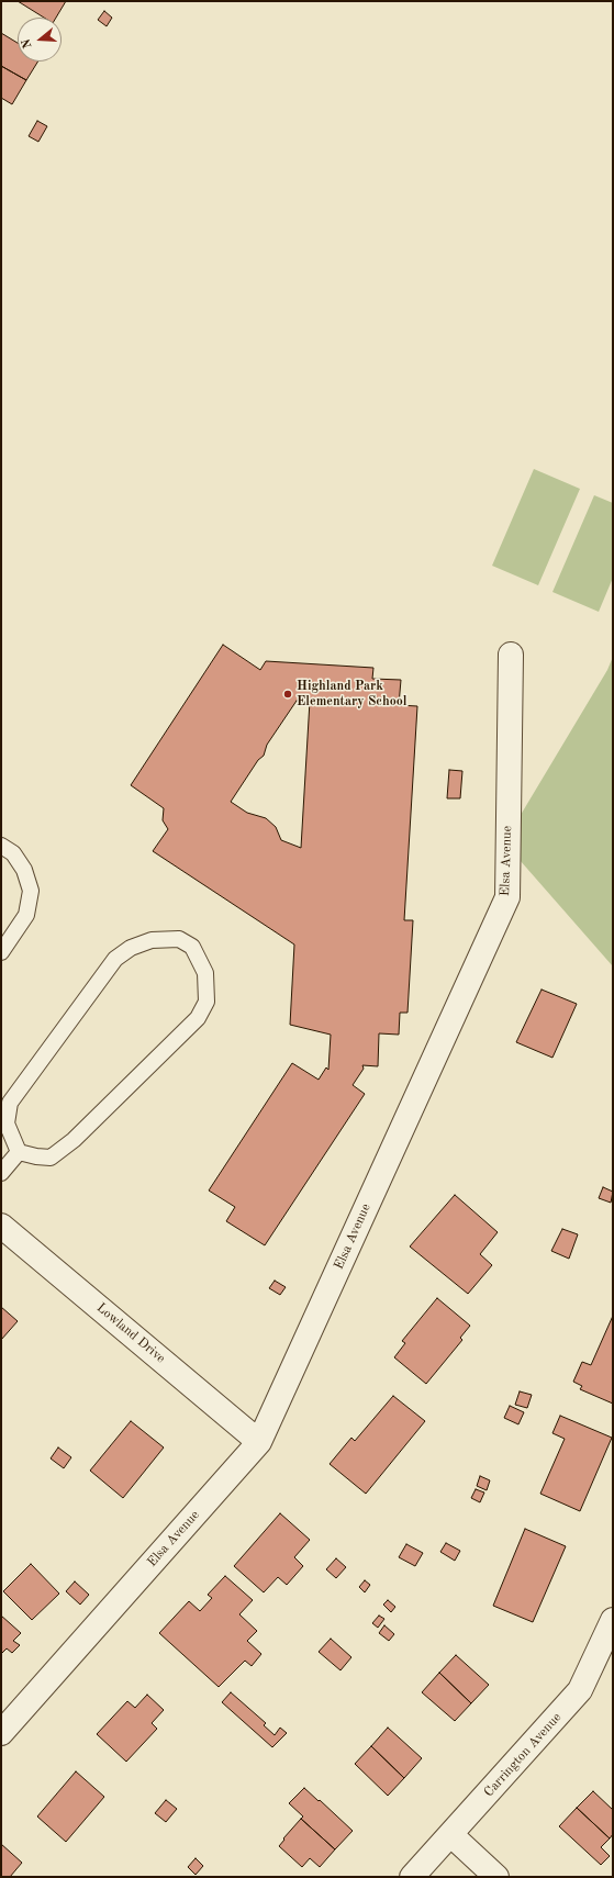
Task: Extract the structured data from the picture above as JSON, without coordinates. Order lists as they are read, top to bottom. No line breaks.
{"streets":{"street":["Elsa Avenue","Lowland Drive","Carrington Avenue"]},"crossings":[["Elsa Avenue","Lowland Drive"]],"places":["Highland Park Elementary School"],"north":"left"}
